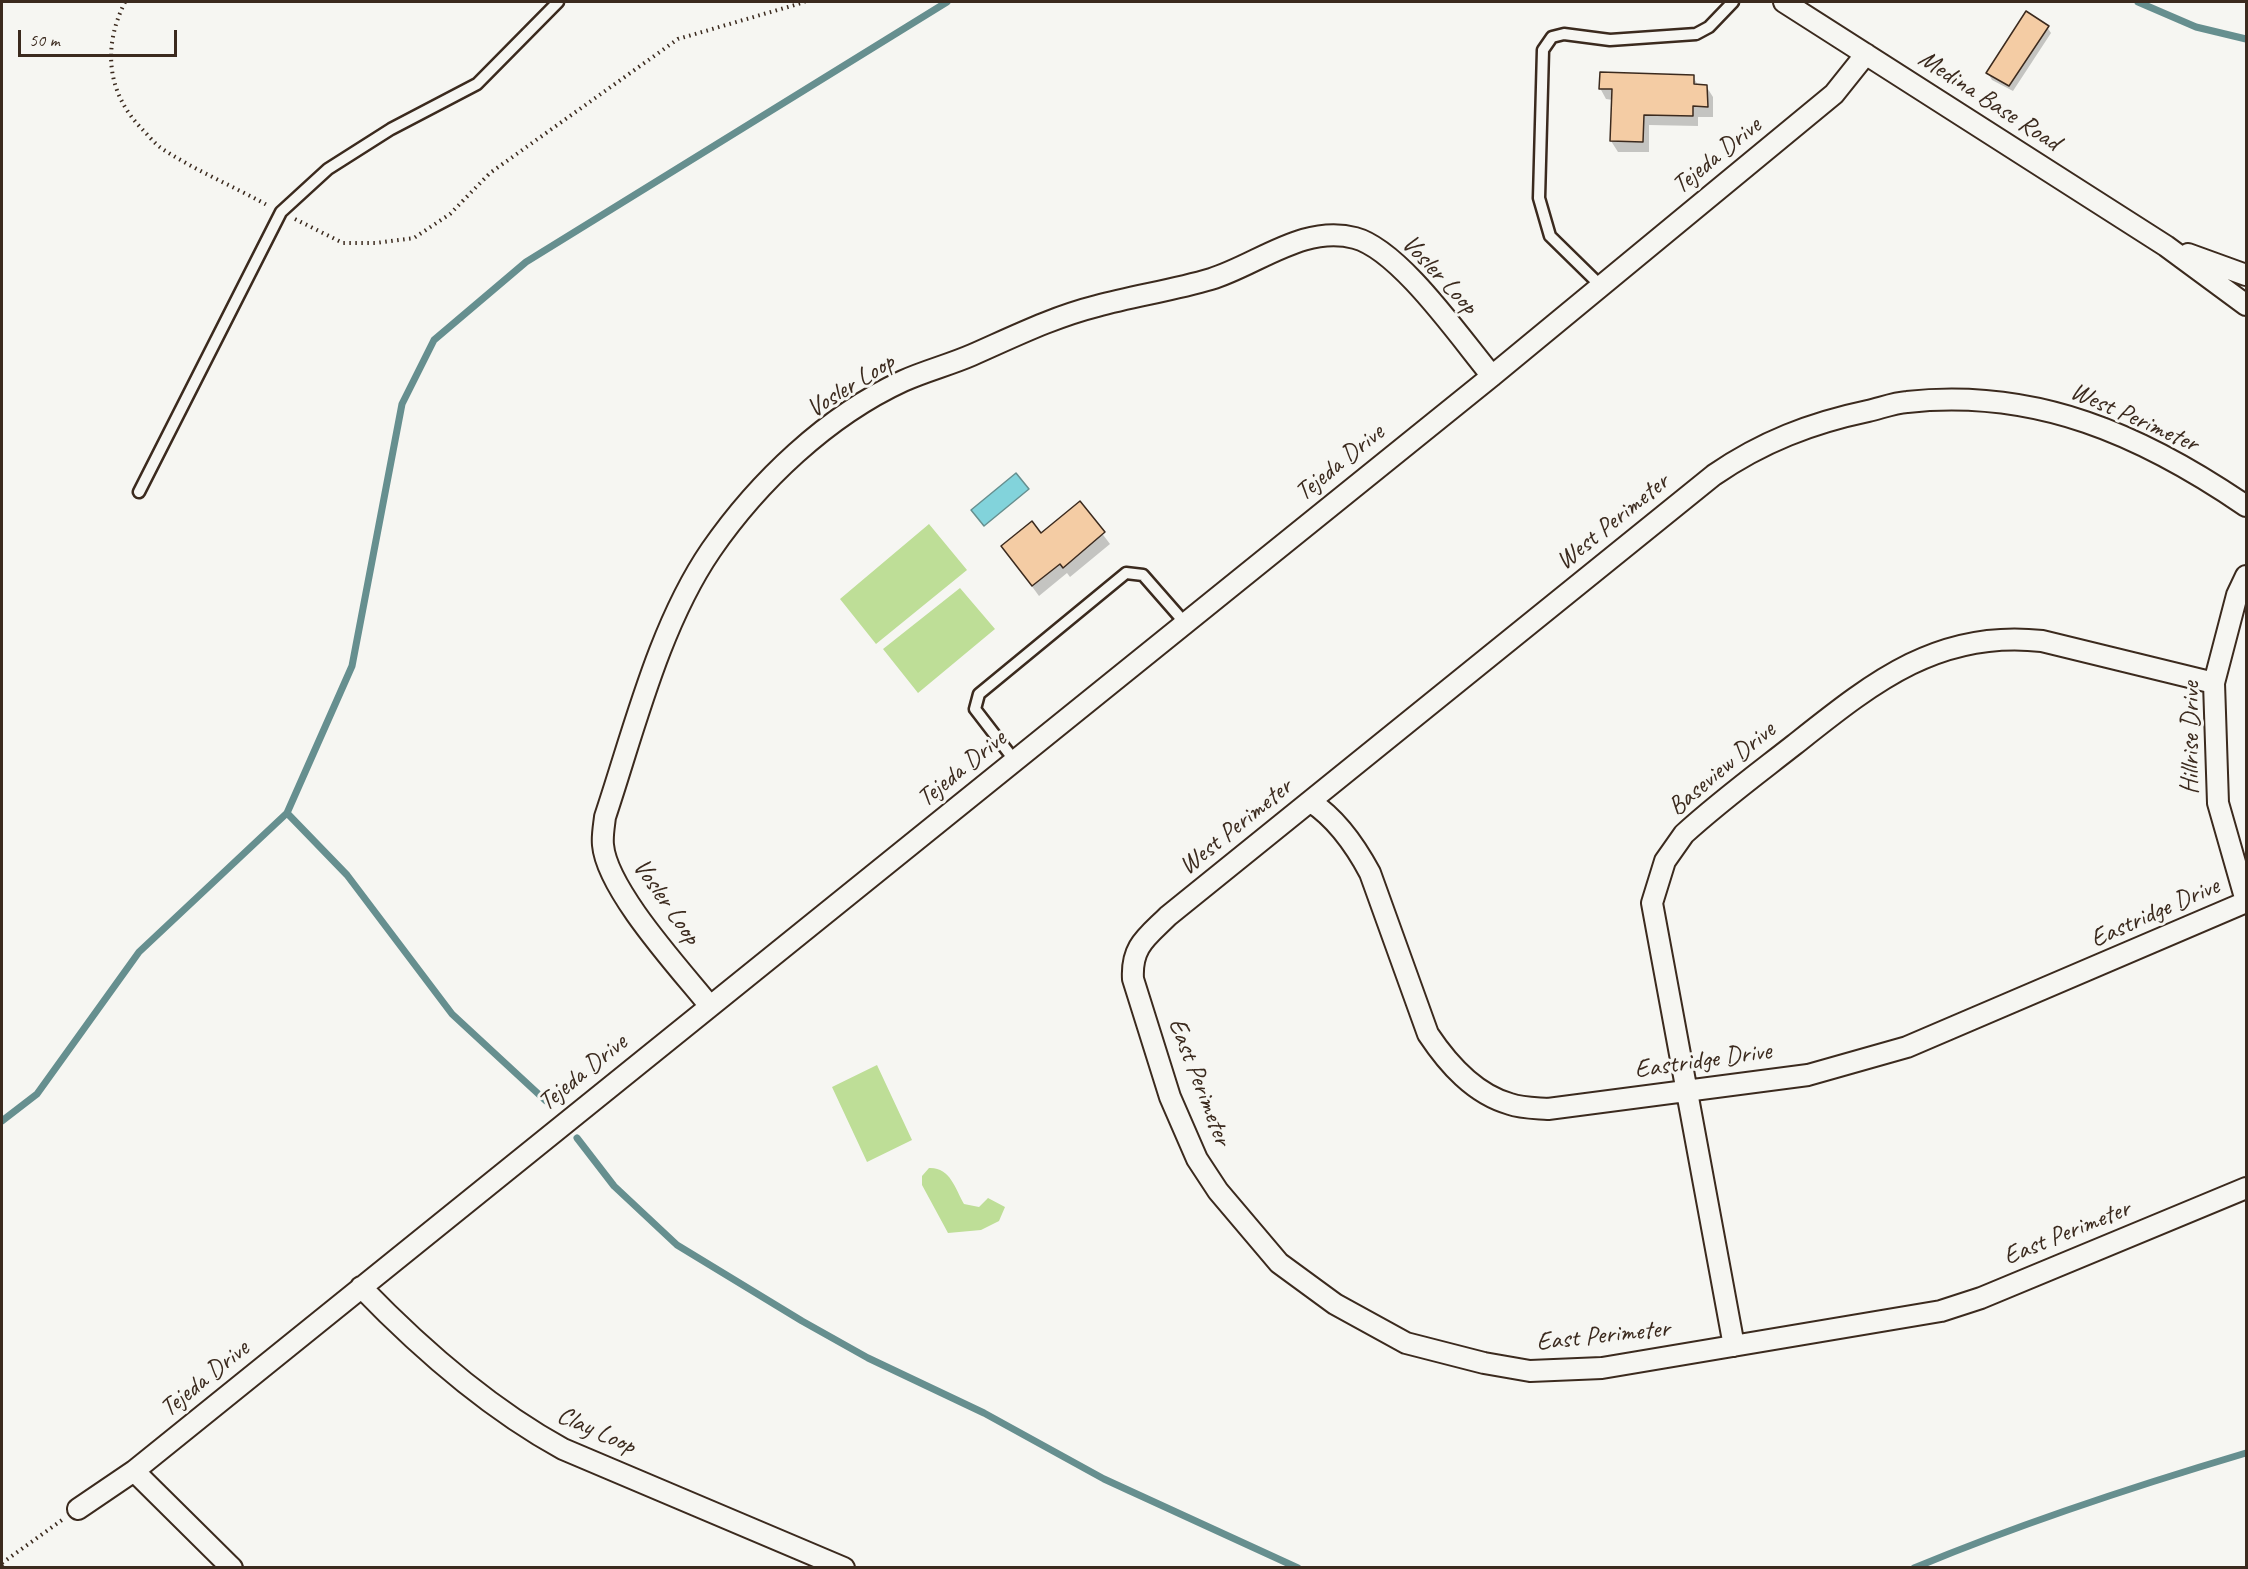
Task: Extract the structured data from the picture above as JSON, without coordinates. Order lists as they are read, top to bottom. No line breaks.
{"streets":{"street":["Medina Base Road","Tejeda Drive","Vosler Loop","West Perimeter","Hillrise Drive","Baseview Drive","Eastridge Drive","East Perimeter","Clay Loop"]},"crossings":[["Medina Base Road","Tejeda Drive"],["Tejeda Drive","Vosler Loop"],["Tejeda Drive","Clay Loop"],["West Perimeter","Eastridge Drive"],["West Perimeter","East Perimeter"],["Hillrise Drive","Baseview Drive"],["Hillrise Drive","Eastridge Drive"],["Baseview Drive","Eastridge Drive"],["Baseview Drive","East Perimeter"]],"scale_bar":"50 m"}
